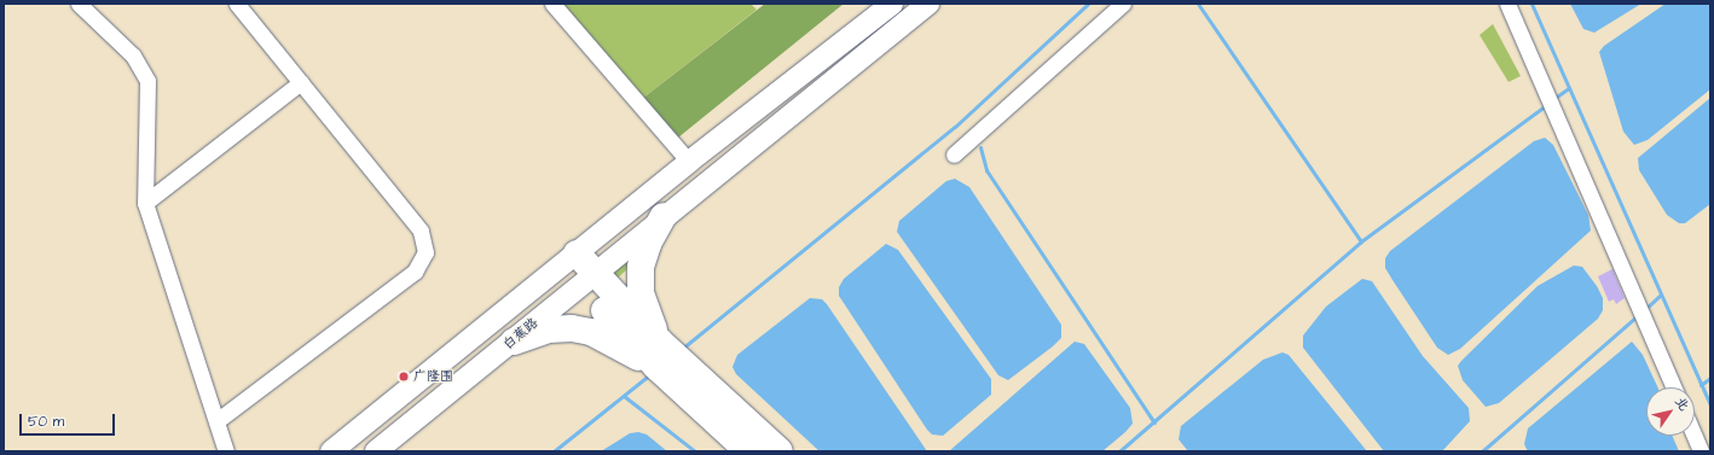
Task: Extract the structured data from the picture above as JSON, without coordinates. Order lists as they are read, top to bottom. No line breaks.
{"streets":{"main road":["白蕉路"]},"places":["广隆围"],"scale_bar":"50 m","north":"top right"}
